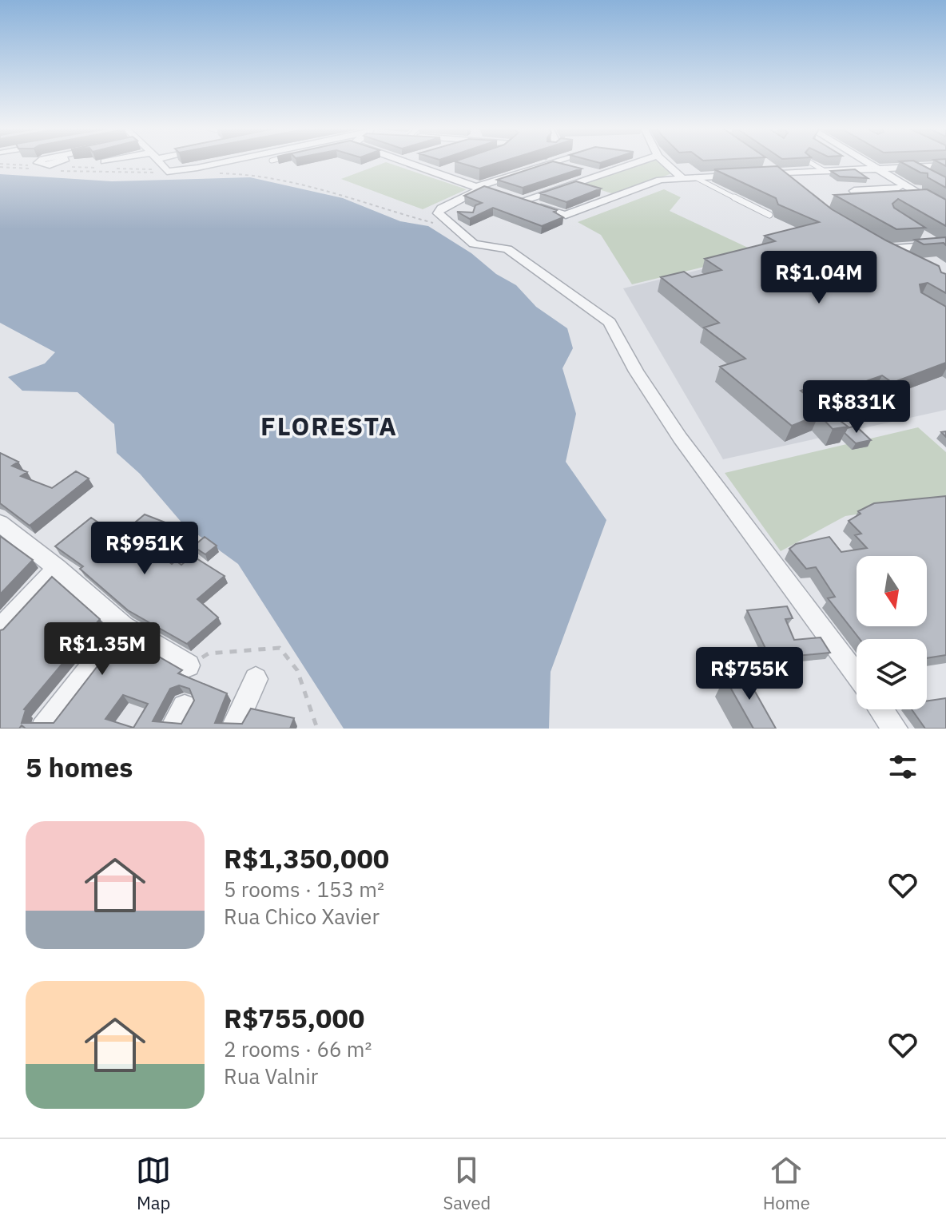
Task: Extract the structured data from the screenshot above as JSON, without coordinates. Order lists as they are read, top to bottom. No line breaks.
{"districts":["FLORESTA"],"north":"bottom","page":{"price":["R$1.04M","R$831K","R$951K","R$1.35M","R$755K"],"heading":"5 homes","list":[{"name":"R$1,350,000","note":"5 rooms · 153 m² · Rua Chico Xavier"},{"name":"R$755,000","note":"2 rooms · 66 m² · Rua Valnir"}],"tabs":["Map","Saved","Home"]}}
